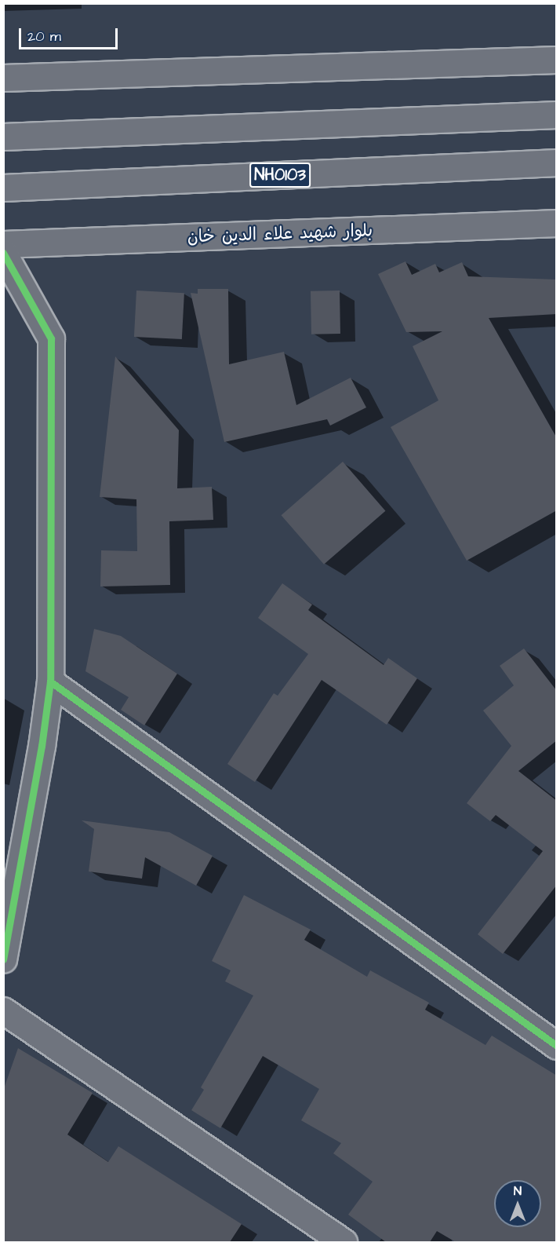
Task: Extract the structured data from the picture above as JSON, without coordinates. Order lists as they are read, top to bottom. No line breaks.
{"streets":{"main road":["NH0103","بلوار شهید علاء الدین خان"]},"scale_bar":"20 m","north":"top"}
